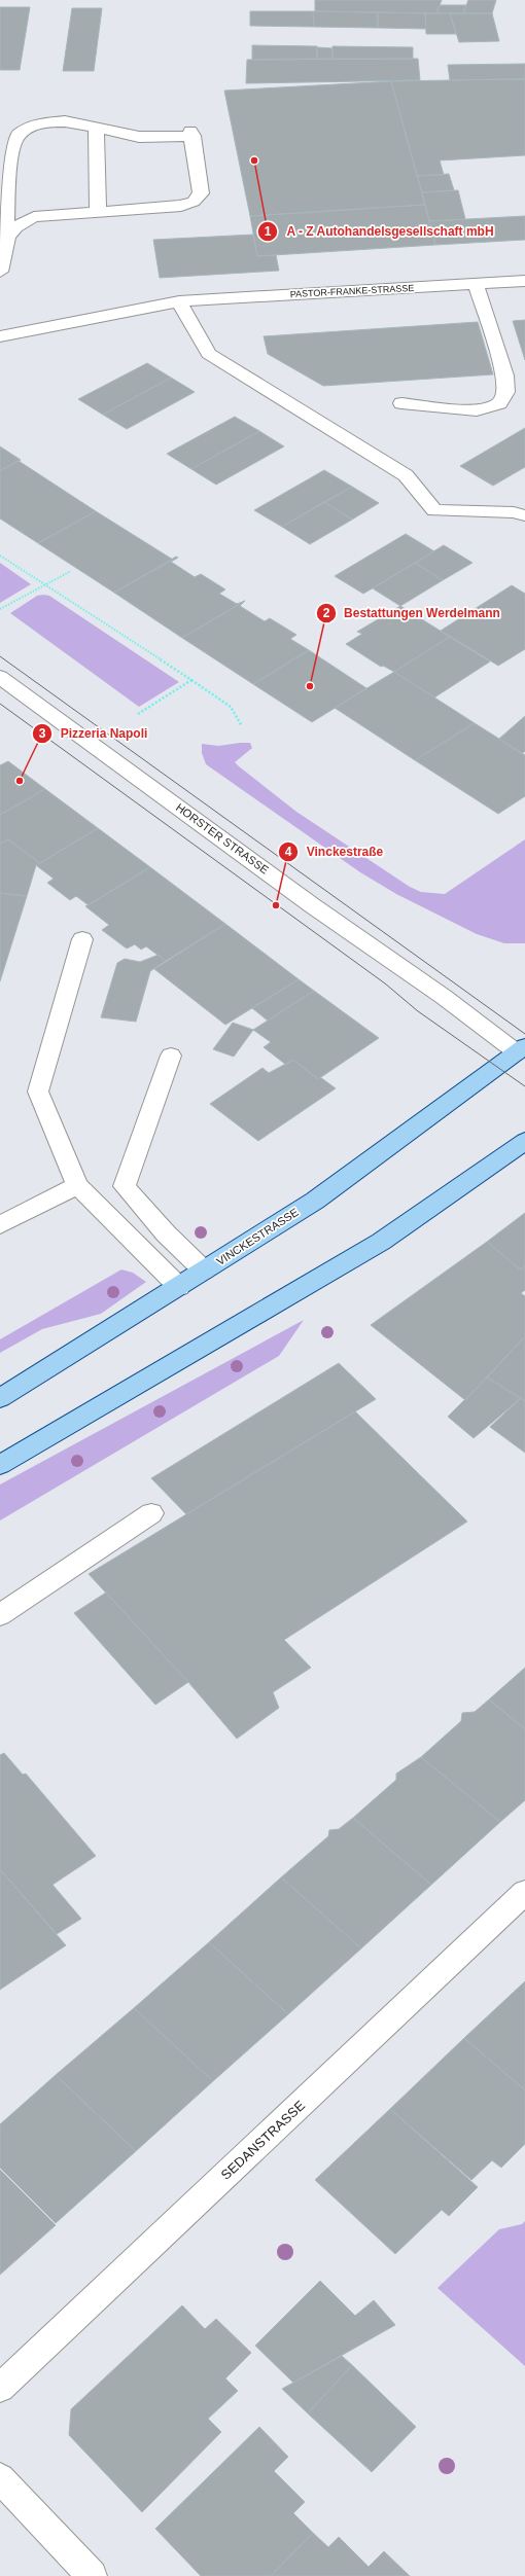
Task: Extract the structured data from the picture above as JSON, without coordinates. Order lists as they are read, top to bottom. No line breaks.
{"streets":{"main road":["VINCKESTRASSE"],"street":["PASTOR-FRANKE-STRASSE","HORSTER STRASSE","SEDANSTRASSE"]},"crossings":[["HORSTER STRASSE","VINCKESTRASSE"]],"places":["A - Z Autohandelsgesellschaft mbH","Bestattungen Werdelmann","Pizzeria Napoli","Vinckestraße"]}
